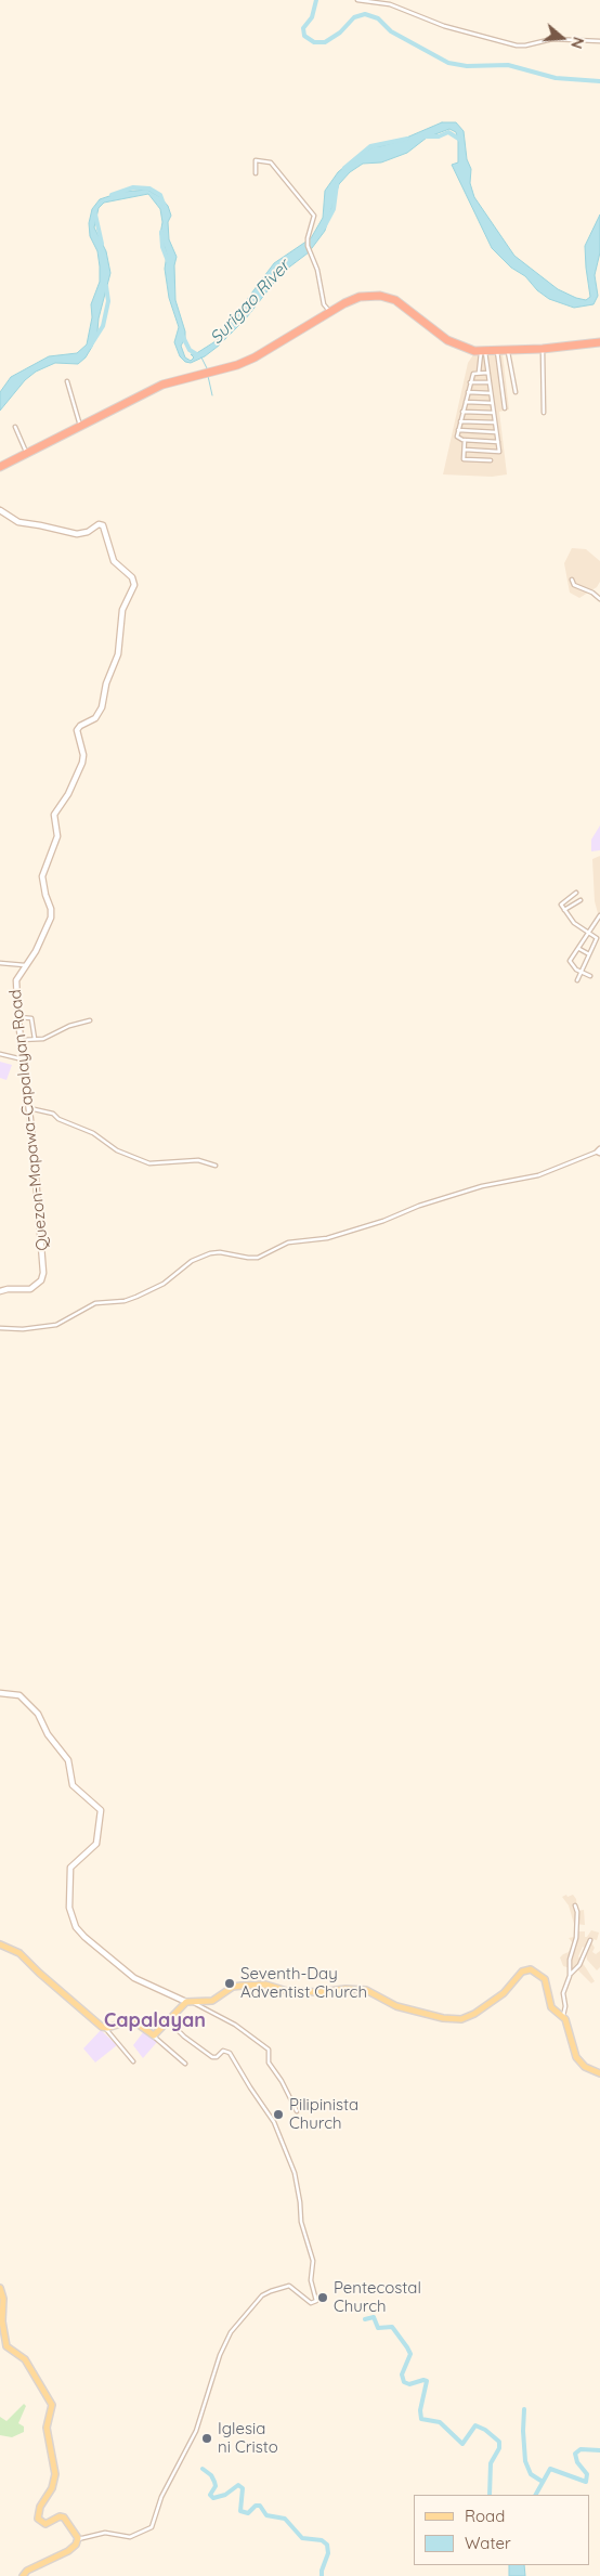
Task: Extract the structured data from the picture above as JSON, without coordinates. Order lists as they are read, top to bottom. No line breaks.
{"streets":{"main road":["Quezon-Mapawa-Capalayan Road"]},"districts":["Capalayan"],"water":["Surigao River"],"places":["Seventh-Day Adventist Church","Pilipinista Church","Pentecostal Church","Iglesia ni Cristo"],"legend":["Road","Water"],"north":"right"}
